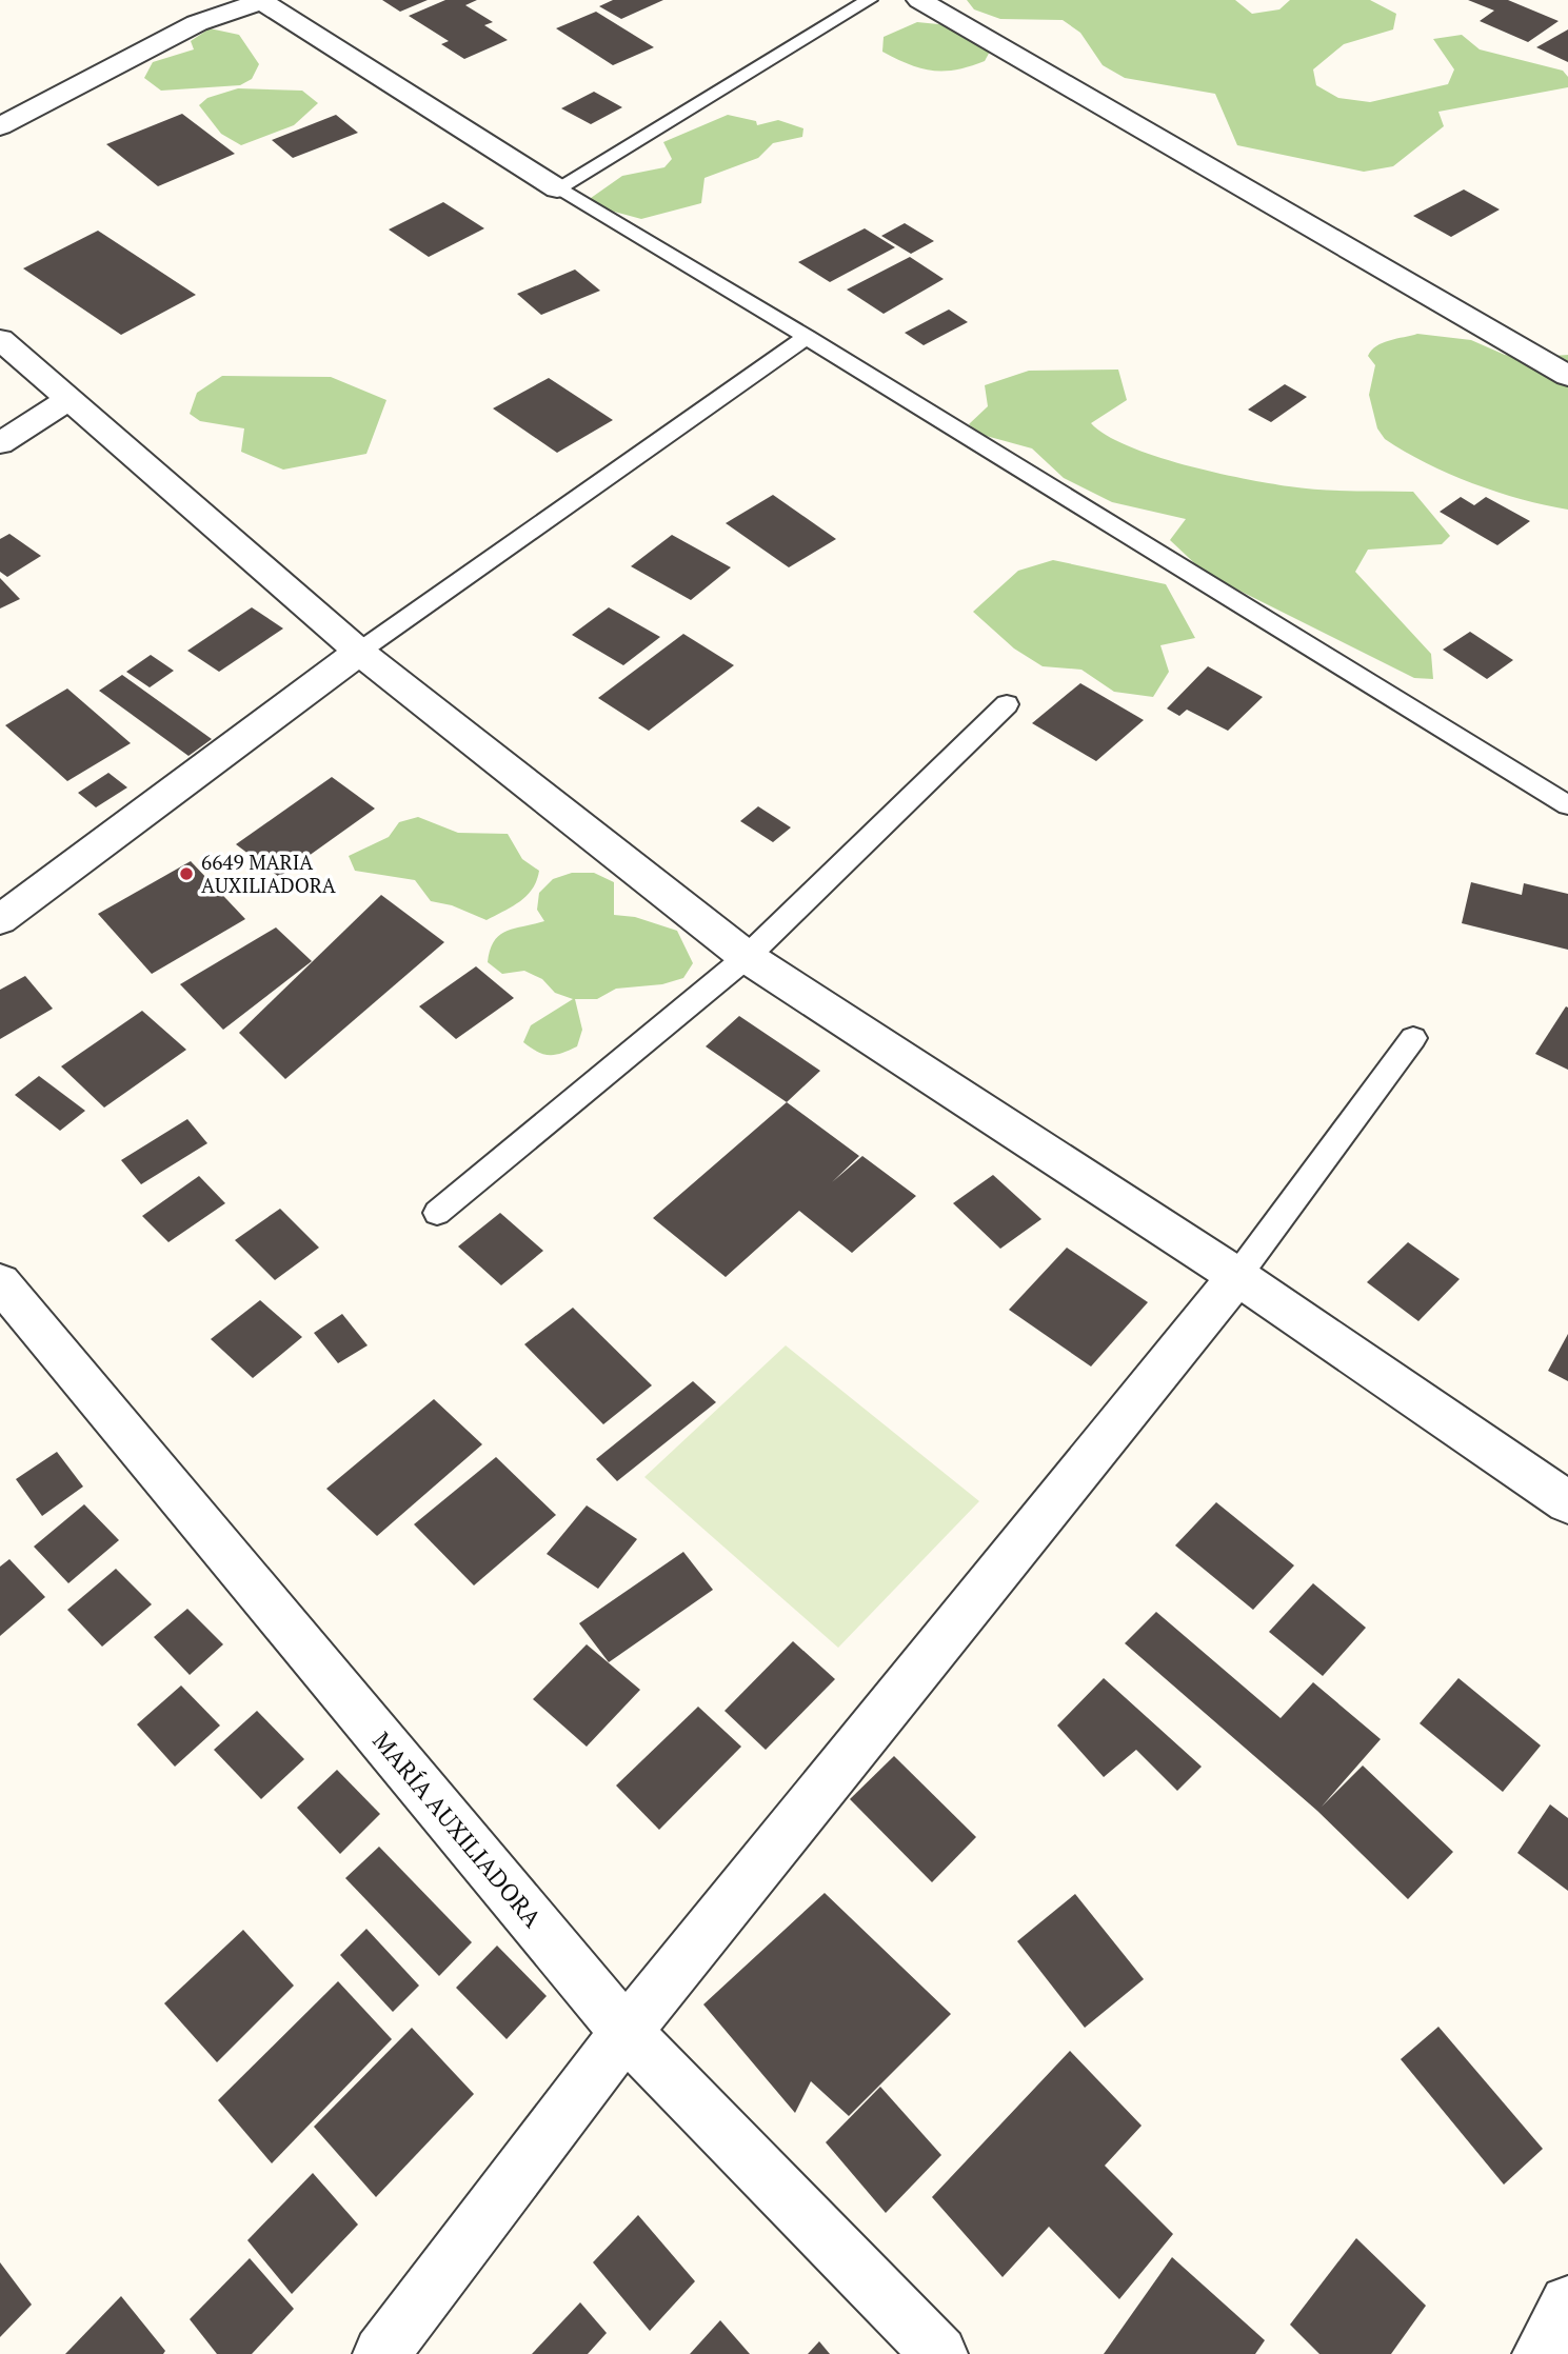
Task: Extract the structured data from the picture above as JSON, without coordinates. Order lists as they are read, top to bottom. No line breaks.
{"streets":{"street":["MARÍA AUXILIADORA"]},"places":["6649 MARIA AUXILIADORA"]}
